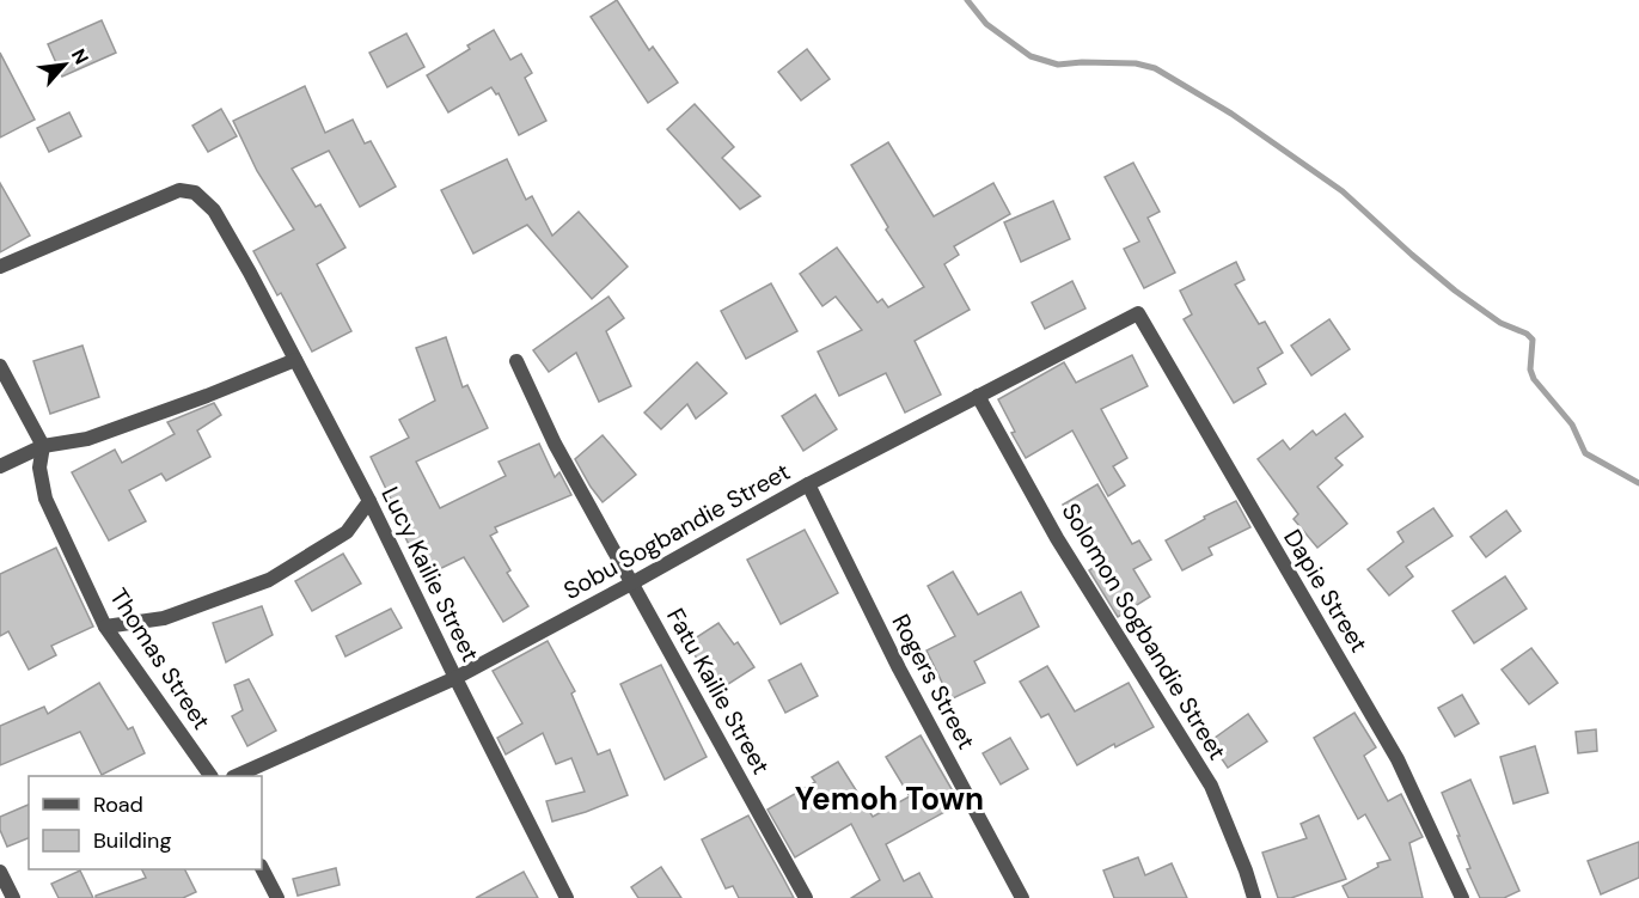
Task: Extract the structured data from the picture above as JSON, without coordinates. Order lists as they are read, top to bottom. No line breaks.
{"streets":{"street":["Sobu Sogbandie Street","Lucy Kailie Street","Dapie Street","Solomon Sogbandie Street","Thomas Street","Rogers Street","Fatu Kailie Street"]},"crossings":[["Sobu Sogbandie Street","Lucy Kailie Street"],["Sobu Sogbandie Street","Dapie Street"],["Sobu Sogbandie Street","Solomon Sogbandie Street"],["Sobu Sogbandie Street","Rogers Street"],["Sobu Sogbandie Street","Fatu Kailie Street"]],"districts":["Yemoh Town"],"legend":["Road","Building"],"north":"top right"}
